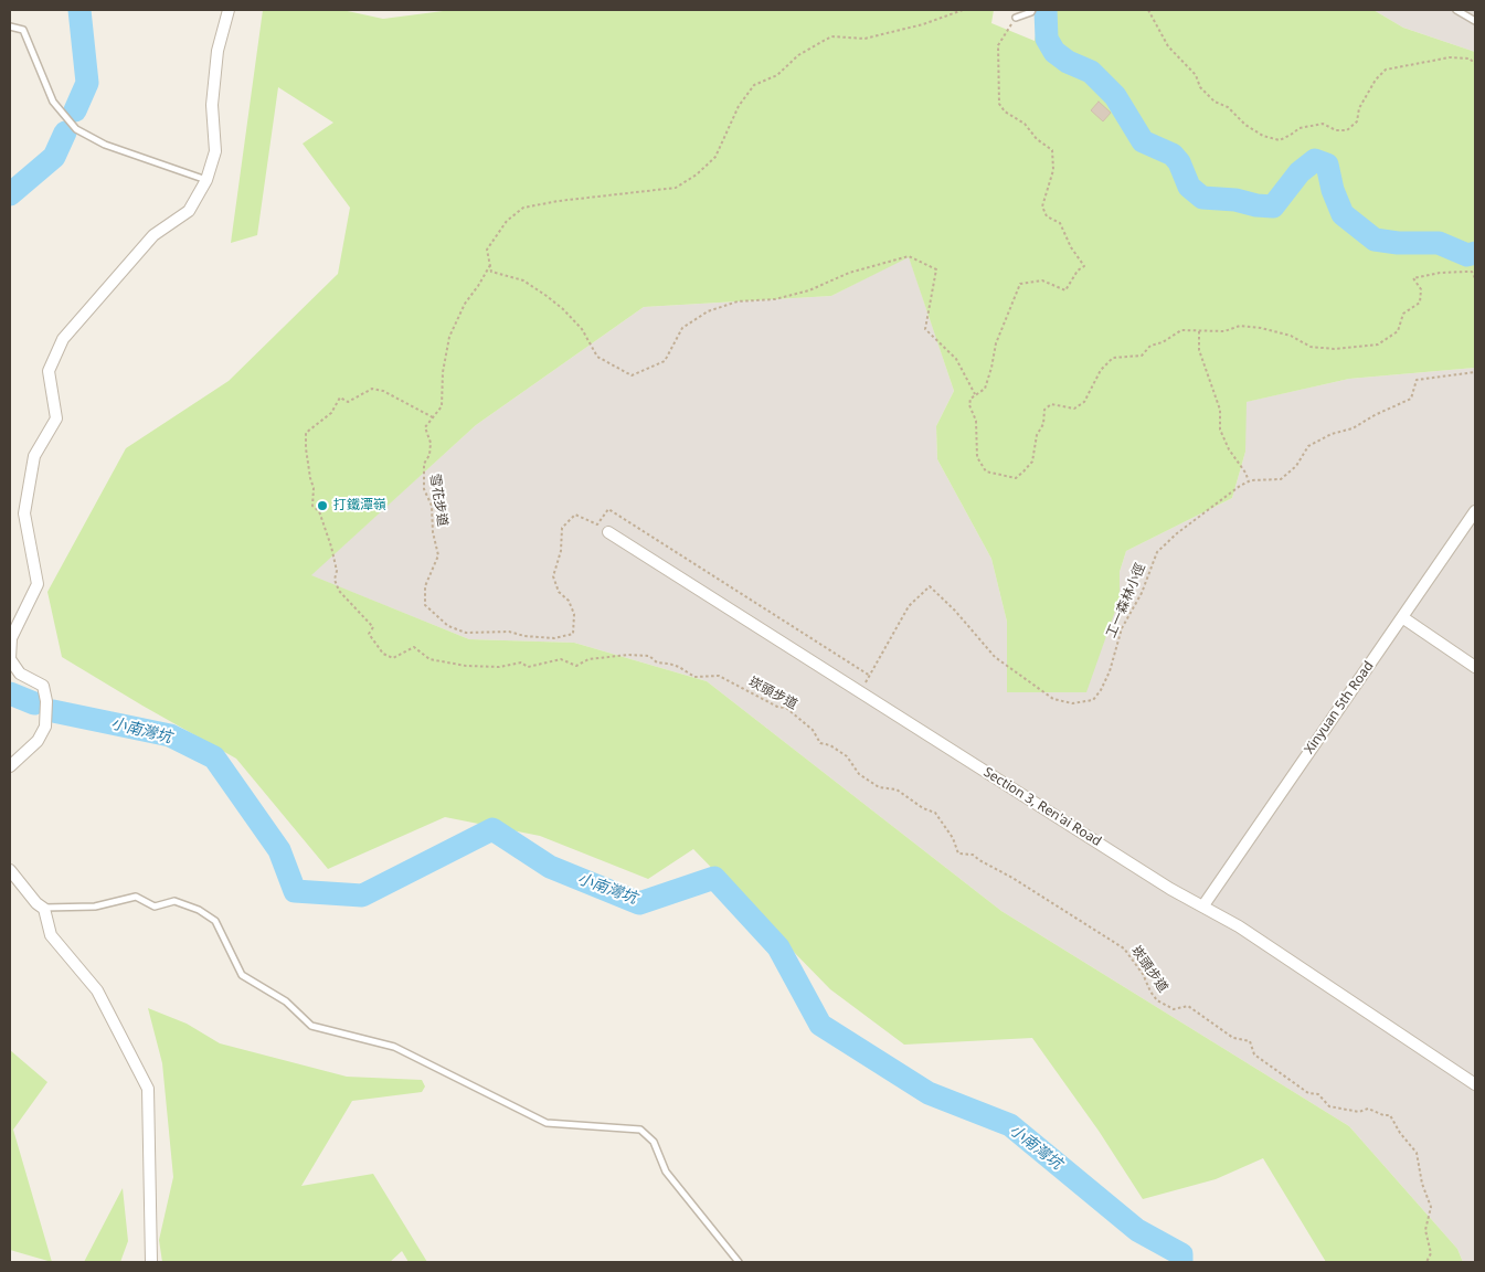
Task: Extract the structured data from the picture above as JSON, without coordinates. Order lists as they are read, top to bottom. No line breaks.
{"streets":{"street":["Xinyuan 5th Road","Section 3, Ren'ai Road"],"path":["雪花步道","工一森林小徑","崁頭步道"]},"crossings":[["雪花步道","工一森林小徑"],["雪花步道","崁頭步道"],["工一森林小徑","Section 3, Ren'ai Road"],["Xinyuan 5th Road","Section 3, Ren'ai Road"]],"water":["小南灣坑"],"places":["打鐵潭嶺"]}
